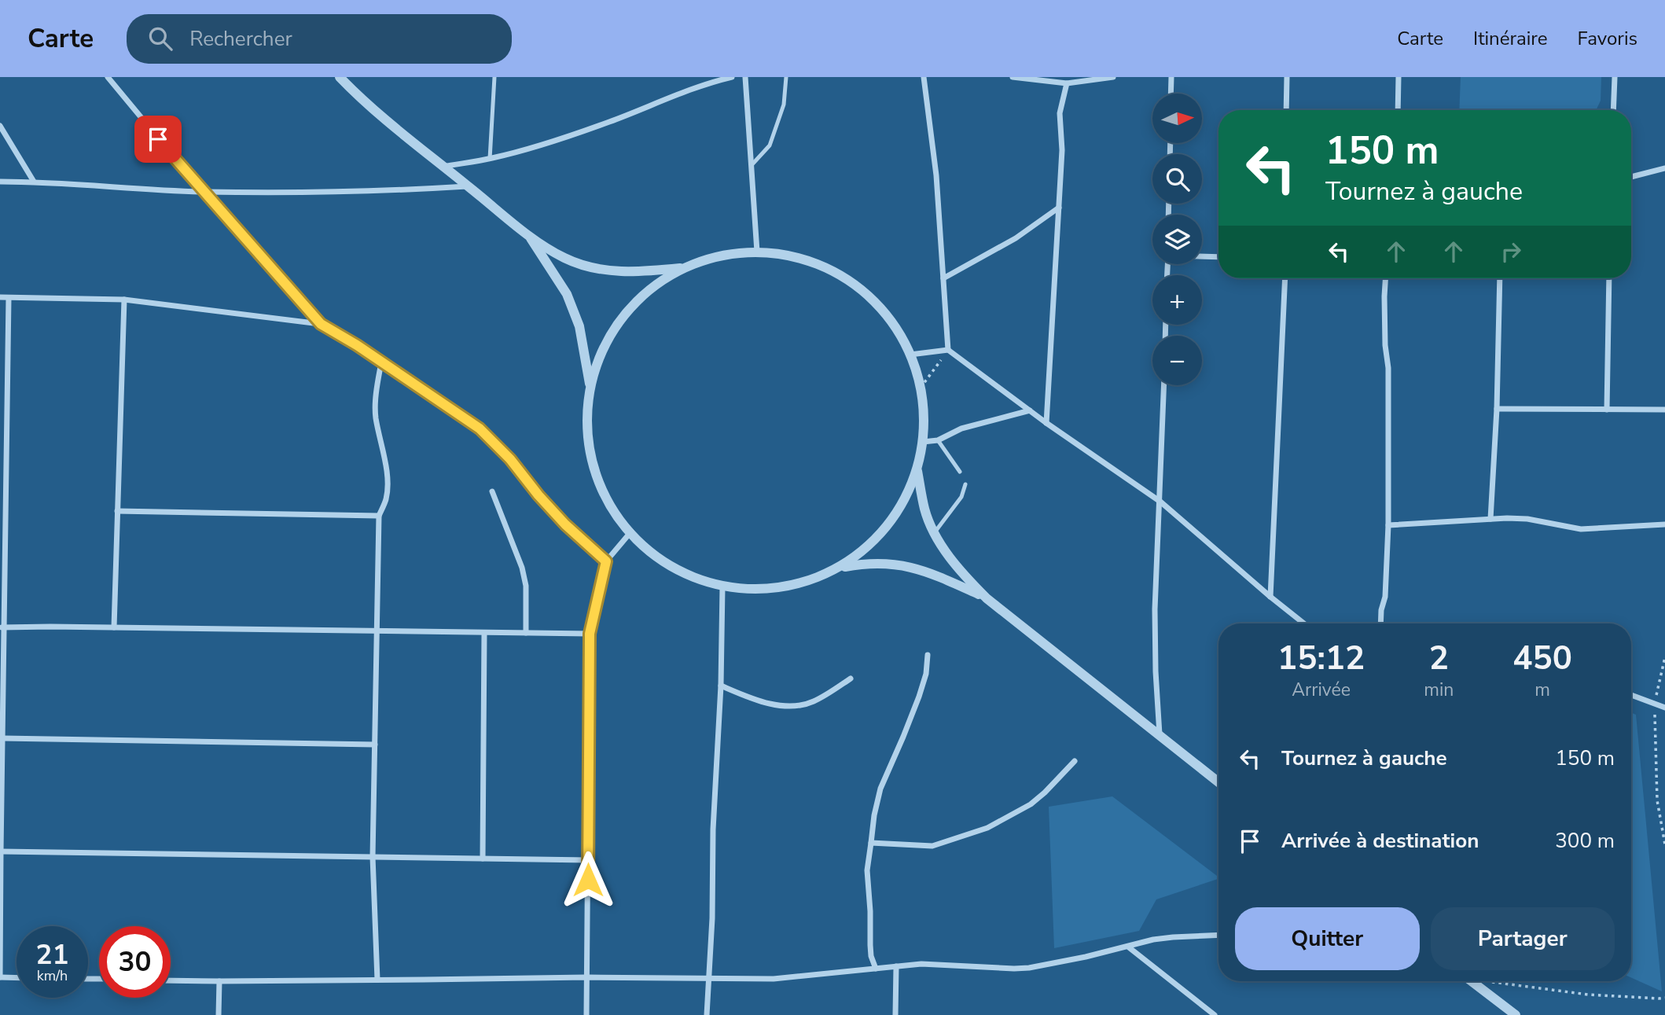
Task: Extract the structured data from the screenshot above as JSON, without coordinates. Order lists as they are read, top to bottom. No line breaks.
{"north":"right","page":{"header":"Carte","search":"Rechercher","nav":["Carte","Itinéraire","Favoris"],"map_buttons":["+","−"],"turn":["150 m","Tournez à gauche"],"eta":["15:12","Arrivée","2","min","450","m"],"list":[{"name":"Tournez à gauche","value":"150 m"},{"name":"Arrivée à destination","value":"300 m"}],"buttons":["Quitter","Partager"],"speed":"21 km/h","limit":"30"}}
